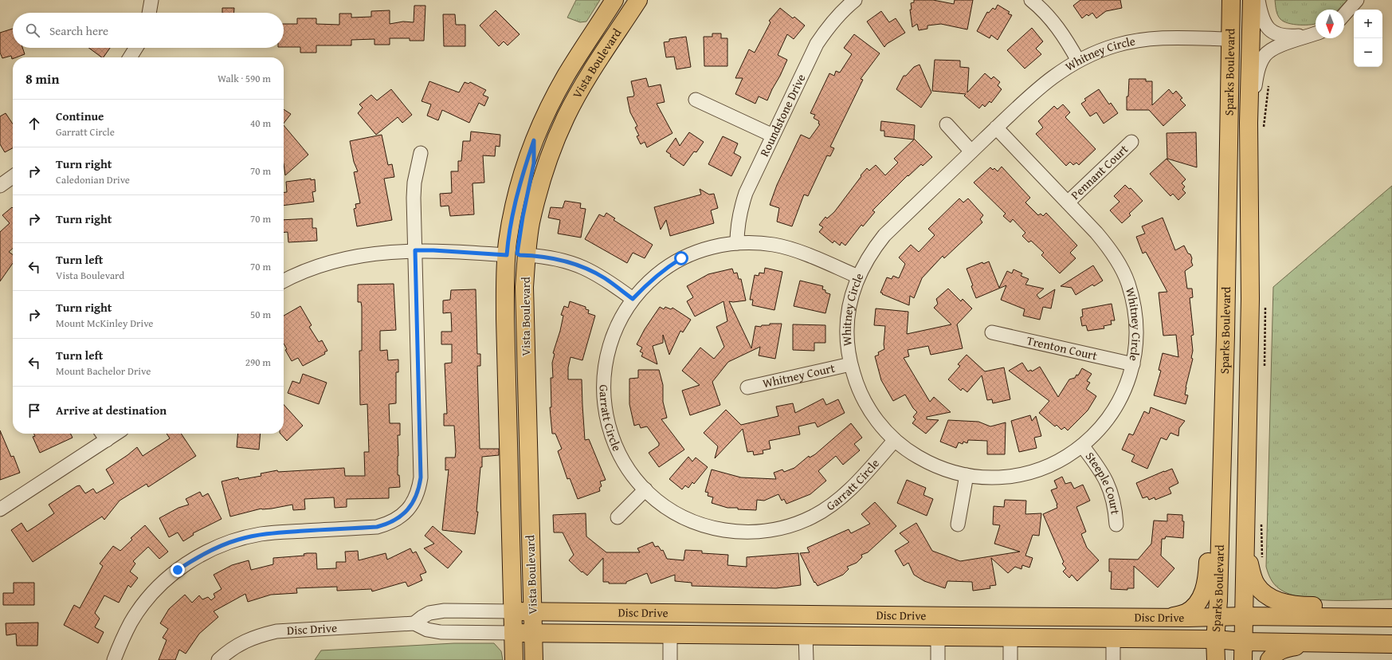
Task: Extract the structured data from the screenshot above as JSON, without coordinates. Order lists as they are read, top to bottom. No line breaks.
{"streets":{"main road":["Vista Boulevard","Sparks Boulevard","Disc Drive"],"street":["Whitney Circle","Roundstone Drive","Pennant Court","Trenton Court","Whitney Court","Garratt Circle","Steeple Court"]},"crossings":[["Whitney Circle","Sparks Boulevard"],["Whitney Circle","Pennant Court"],["Whitney Circle","Trenton Court"],["Whitney Circle","Whitney Court"],["Whitney Circle","Garratt Circle"],["Whitney Circle","Steeple Court"],["Vista Boulevard","Disc Drive"],["Sparks Boulevard","Disc Drive"],["Roundstone Drive","Garratt Circle"]],"north":"bottom","page":{"map_buttons":["+","−"],"search":"Search here","heading":["8 min","Walk · 590 m"],"list":[["Continue","Garratt Circle","40 m"],["Turn right","Caledonian Drive","70 m"],["Turn right","70 m"],["Turn left","Vista Boulevard","70 m"],["Turn right","Mount McKinley Drive","50 m"],["Turn left","Mount Bachelor Drive","290 m"],"Arrive at destination"]}}
